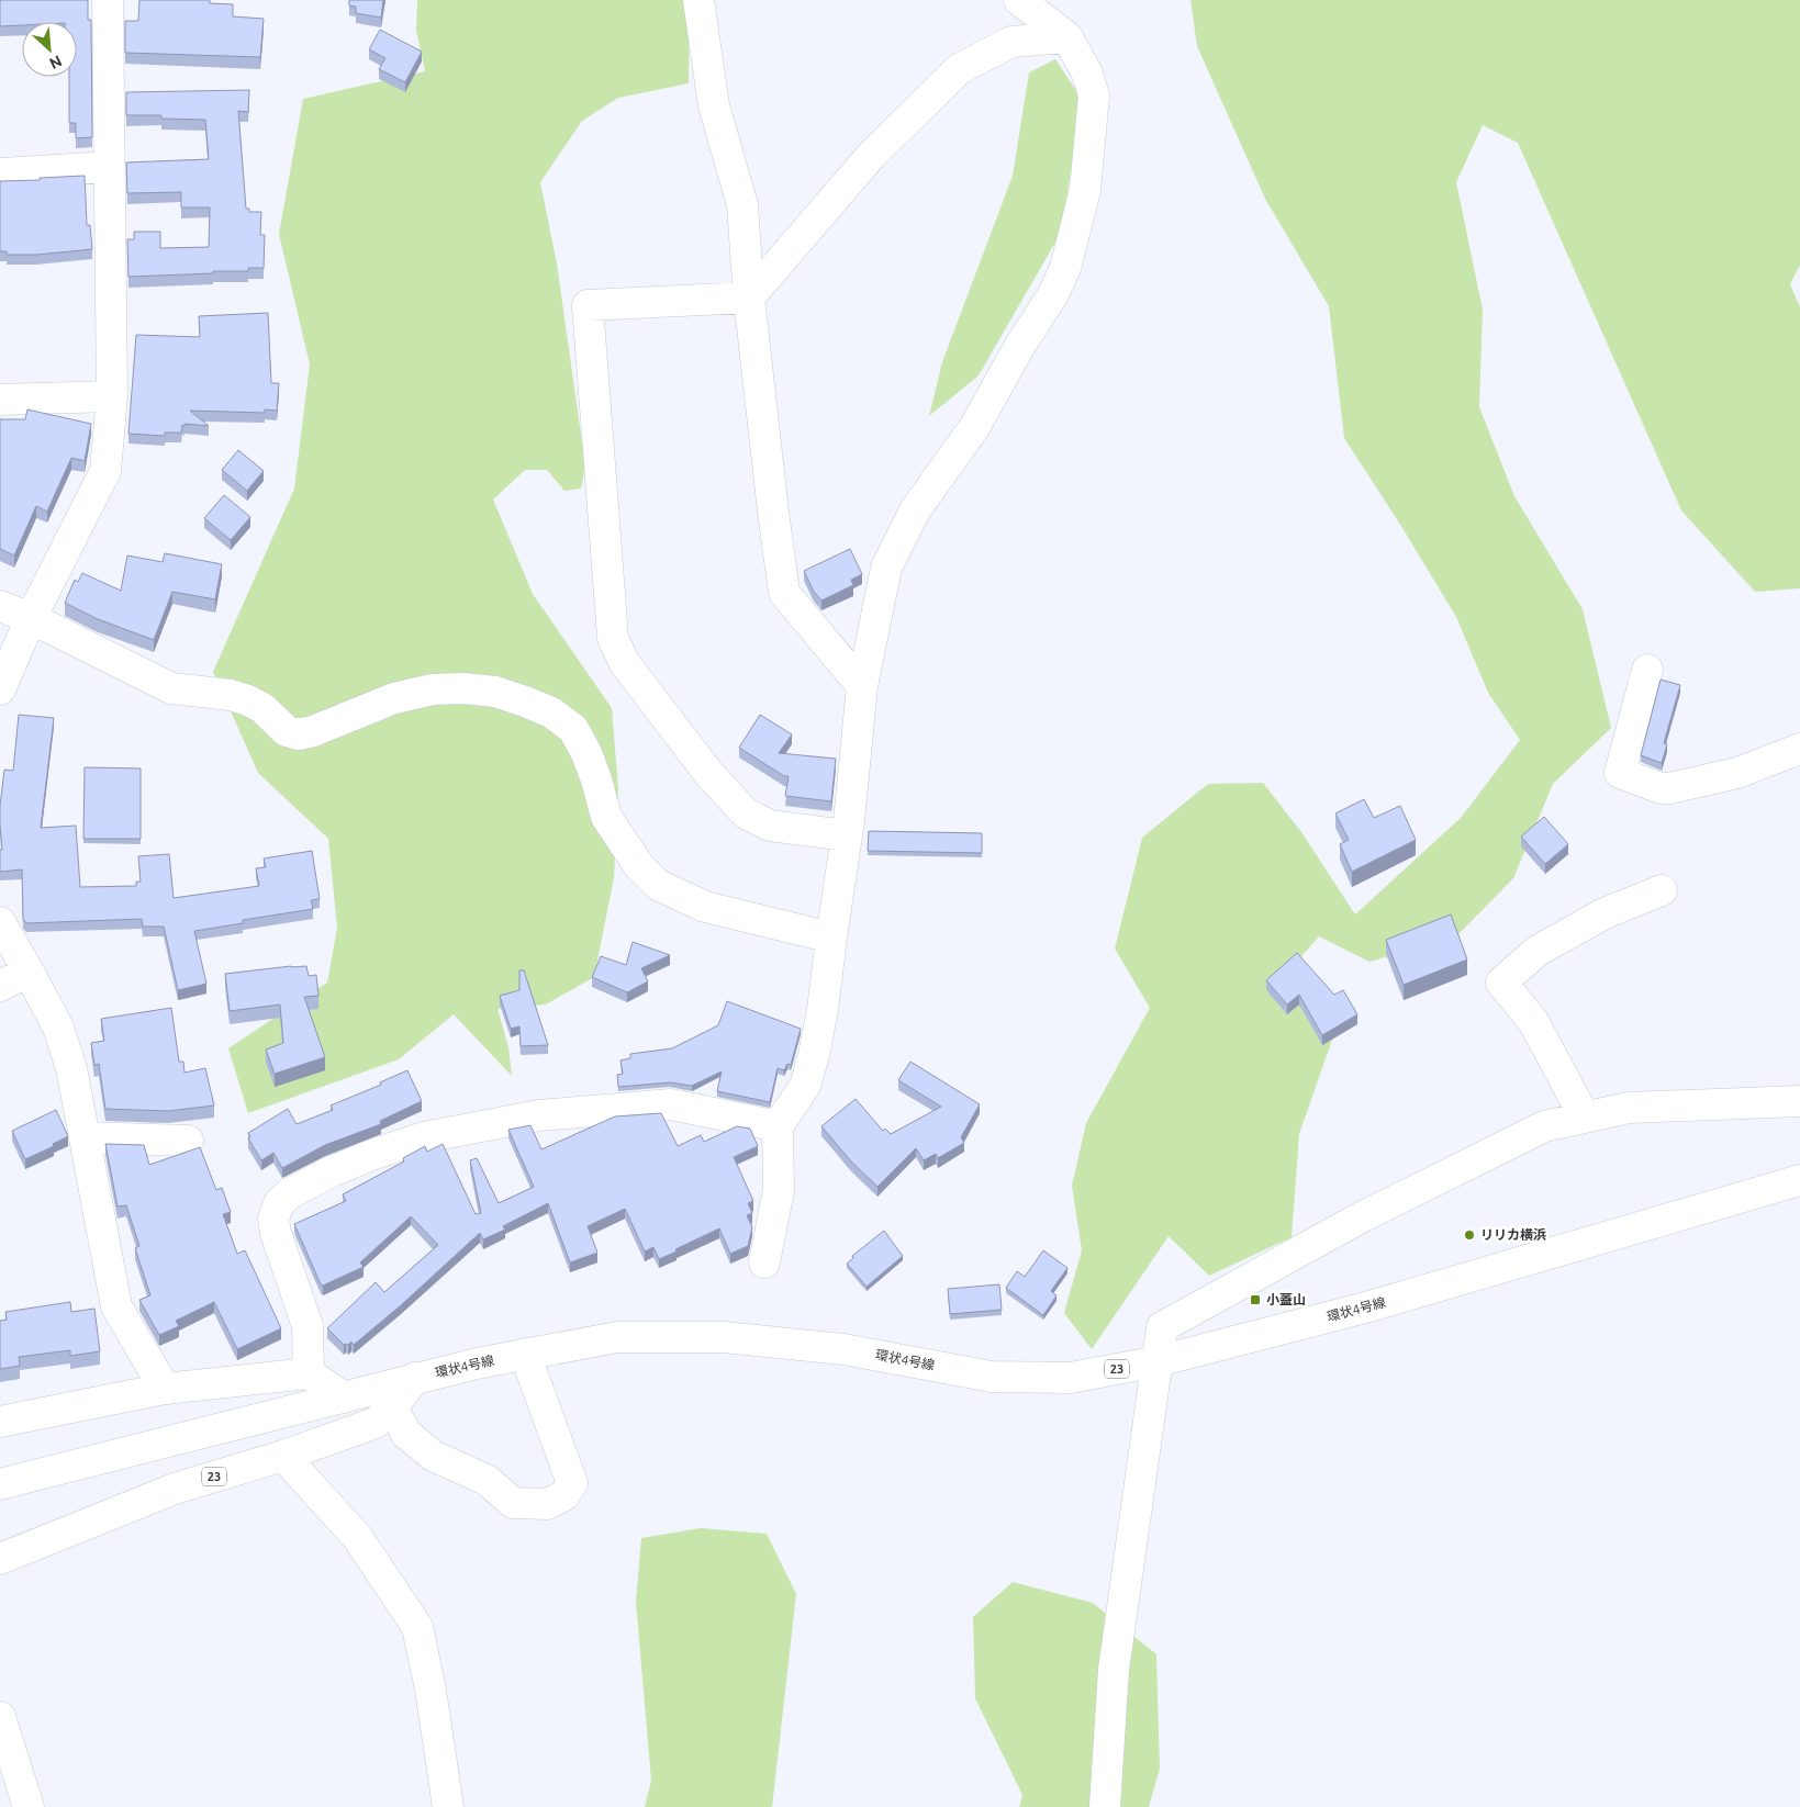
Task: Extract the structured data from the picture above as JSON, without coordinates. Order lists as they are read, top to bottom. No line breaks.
{"streets":{"street":["環状4号線","23"]},"crossings":[["環状4号線","23"]],"places":{"other":["リリカ横浜"],"transit":["小蓋山"]},"north":"bottom right"}
